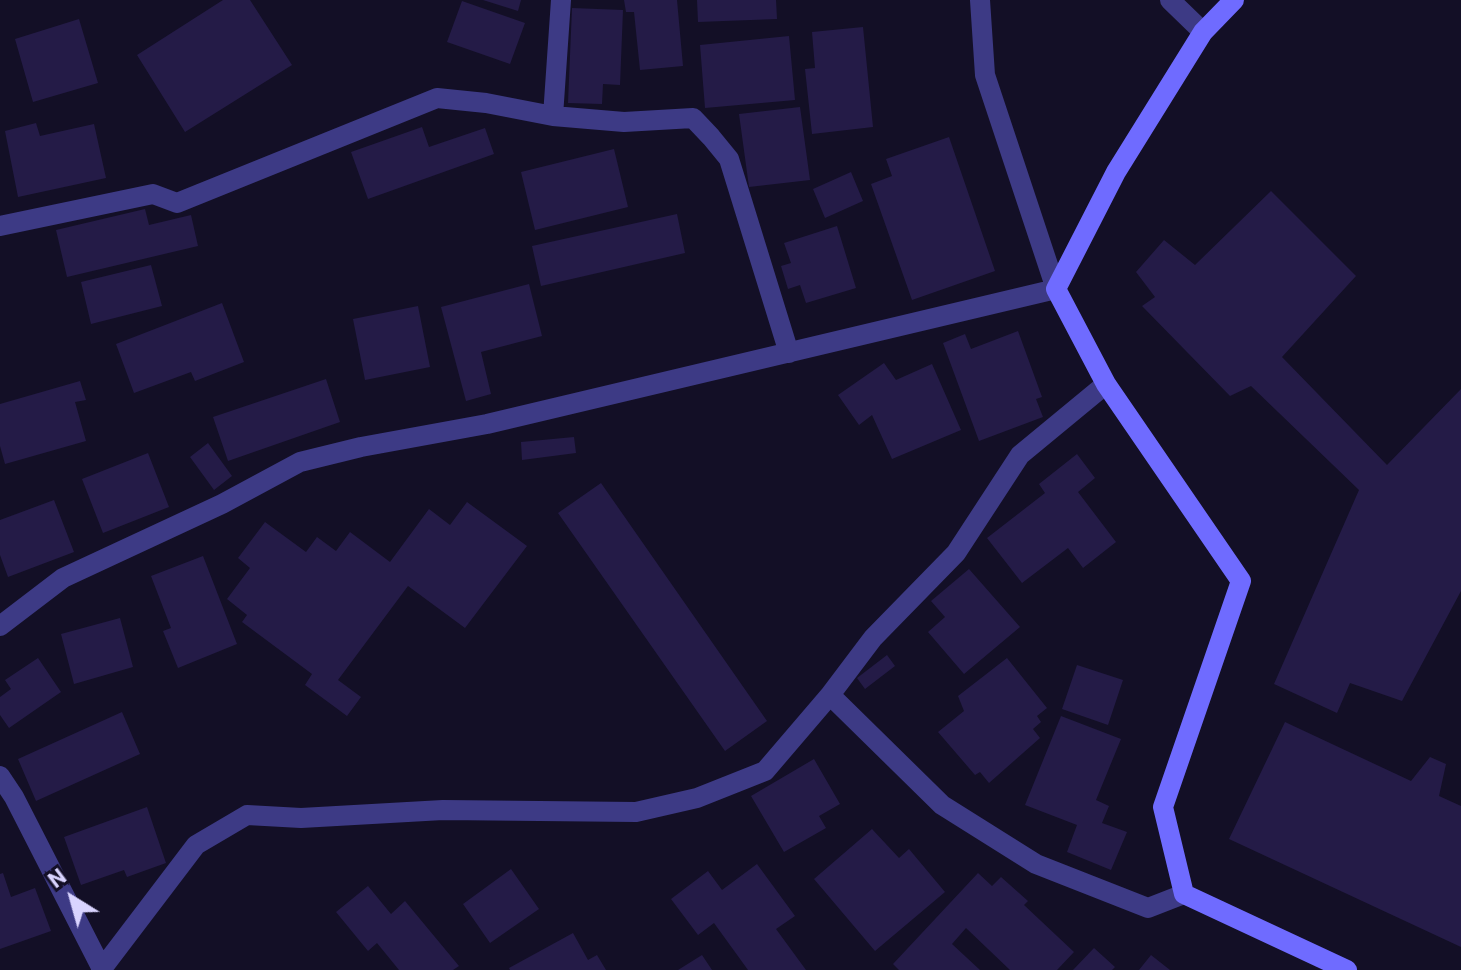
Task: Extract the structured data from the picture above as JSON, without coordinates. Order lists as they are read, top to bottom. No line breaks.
{"north":"top left"}
